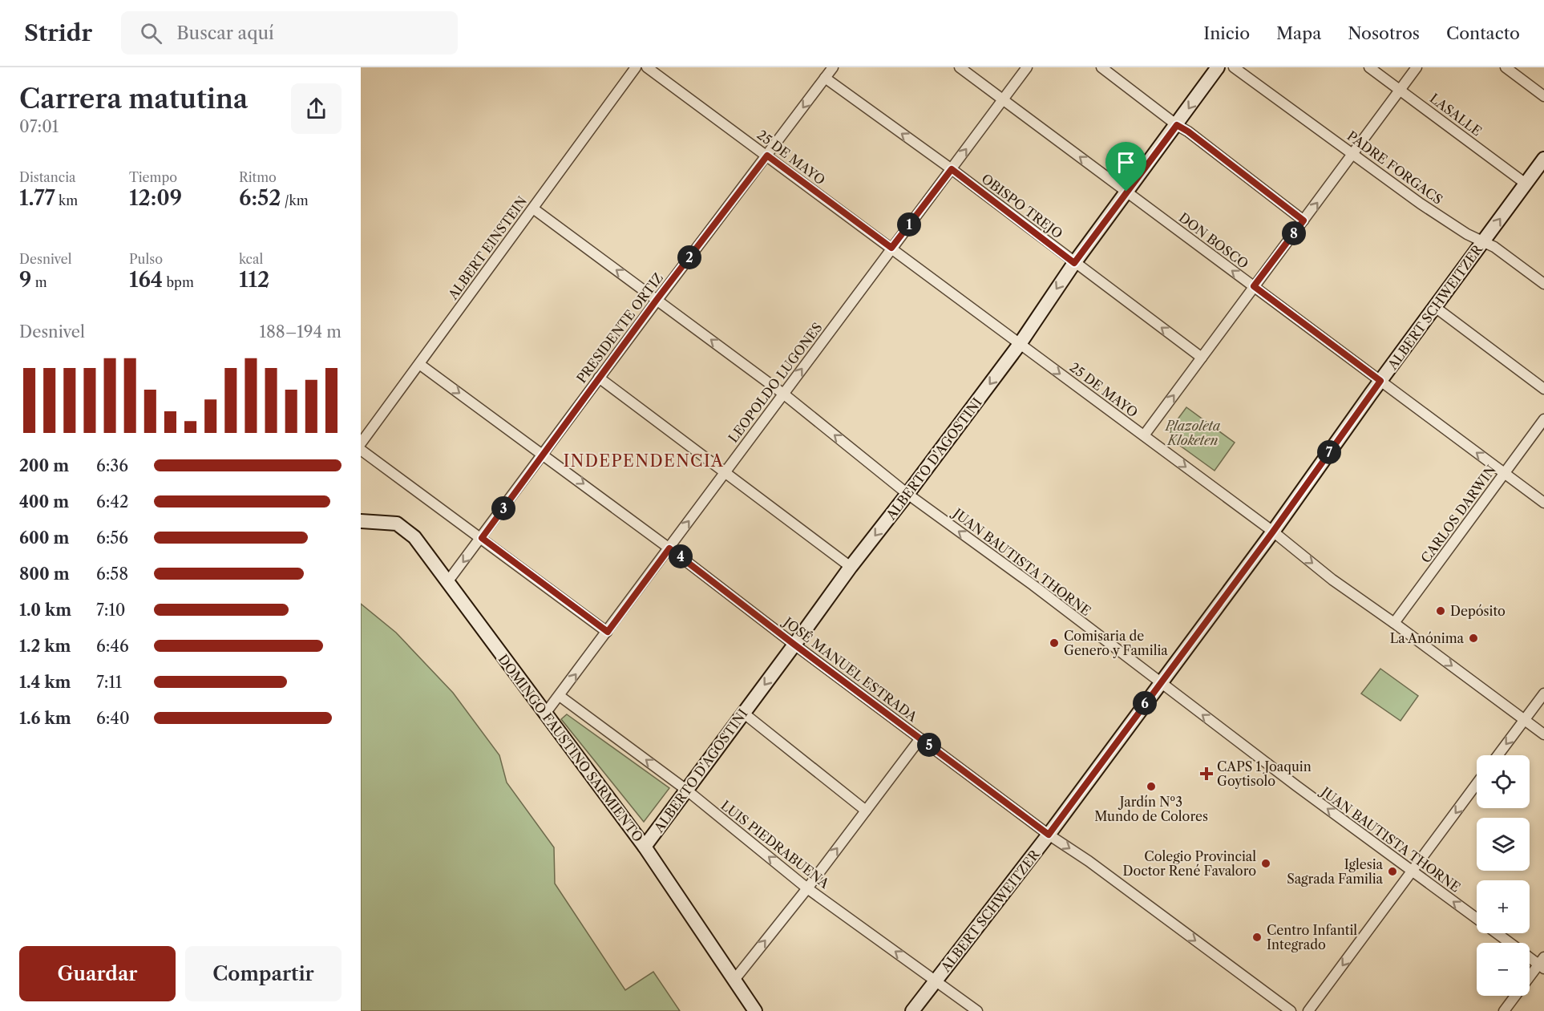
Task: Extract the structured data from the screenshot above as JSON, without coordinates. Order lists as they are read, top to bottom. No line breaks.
{"streets":{"main road":["ALBERT SCHWEITZER","ALBERTO D'AGOSTINI","DOMINGO FAUSTINO SARMIENTO"],"street":["LASALLE","25 DE MAYO","PADRE FORGACS","OBISPO TREJO","DON BOSCO","ALBERT EINSTEIN","PRESIDENTE ORTIZ","LEOPOLDO LUGONES","CARLOS DARWIN","JUAN BAUTISTA THORNE","JOSÉ MANUEL ESTRADA","LUIS PIEDRABUENA"]},"crossings":[["LASALLE","ALBERT SCHWEITZER"],["25 DE MAYO","ALBERT SCHWEITZER"],["25 DE MAYO","PRESIDENTE ORTIZ"],["25 DE MAYO","LEOPOLDO LUGONES"],["25 DE MAYO","ALBERTO D'AGOSTINI"],["25 DE MAYO","CARLOS DARWIN"],["PADRE FORGACS","ALBERT SCHWEITZER"],["OBISPO TREJO","PRESIDENTE ORTIZ"],["OBISPO TREJO","LEOPOLDO LUGONES"],["OBISPO TREJO","ALBERTO D'AGOSTINI"],["DON BOSCO","ALBERT SCHWEITZER"],["DON BOSCO","LEOPOLDO LUGONES"],["DON BOSCO","ALBERTO D'AGOSTINI"],["DON BOSCO","CARLOS DARWIN"],["ALBERT EINSTEIN","JUAN BAUTISTA THORNE"],["ALBERT EINSTEIN","JOSÉ MANUEL ESTRADA"],["ALBERT SCHWEITZER","JUAN BAUTISTA THORNE"],["ALBERT SCHWEITZER","JOSÉ MANUEL ESTRADA"],["ALBERT SCHWEITZER","LUIS PIEDRABUENA"],["PRESIDENTE ORTIZ","JUAN BAUTISTA THORNE"],["PRESIDENTE ORTIZ","JOSÉ MANUEL ESTRADA"],["PRESIDENTE ORTIZ","DOMINGO FAUSTINO SARMIENTO"],["LEOPOLDO LUGONES","JUAN BAUTISTA THORNE"],["LEOPOLDO LUGONES","JOSÉ MANUEL ESTRADA"],["LEOPOLDO LUGONES","DOMINGO FAUSTINO SARMIENTO"],["LEOPOLDO LUGONES","LUIS PIEDRABUENA"],["ALBERTO D'AGOSTINI","JUAN BAUTISTA THORNE"],["ALBERTO D'AGOSTINI","JOSÉ MANUEL ESTRADA"],["ALBERTO D'AGOSTINI","DOMINGO FAUSTINO SARMIENTO"],["ALBERTO D'AGOSTINI","LUIS PIEDRABUENA"]],"one_way":["25 DE MAYO","OBISPO TREJO","LEOPOLDO LUGONES","ALBERTO D'AGOSTINI","JUAN BAUTISTA THORNE","JOSÉ MANUEL ESTRADA","LUIS PIEDRABUENA"],"districts":["INDEPENDENCIA"],"parks":["Plazoleta Kloketen"],"places":{"other":["Depósito","La Anónima","Comisaria de Genero y Familia","Jardín Nº3 Mundo de Colores","Colegio Provincial Doctor René Favaloro","Iglesia Sagrada Familia","Centro Infantil Integrado"],"health":["CAPS 1 Joaquin Goytisolo"]},"page":{"header":"Stridr","search":"Buscar aquí","nav":["Inicio","Mapa","Nosotros","Contacto"],"heading":["Carrera matutina","07:01"],"stats":[["Distancia","1.77 km"],["Tiempo","12:09"],["Ritmo","6:52 /km"],["Desnivel","9 m"],["Pulso","164 bpm"],["kcal","112"]],"pins":["1","8","2","7","3","4","6","5"],"chart":["Desnivel","188–194 m"],"list":[{"name":"200 m","note":"6:36"},{"name":"400 m","note":"6:42"},{"name":"600 m","note":"6:56"},{"name":"800 m","note":"6:58"},{"name":"1.0 km","note":"7:10"},{"name":"1.2 km","note":"6:46"},{"name":"1.4 km","note":"7:11"},{"name":"1.6 km","note":"6:40"}],"map_buttons":["+","−"],"buttons":["Guardar","Compartir"]}}
